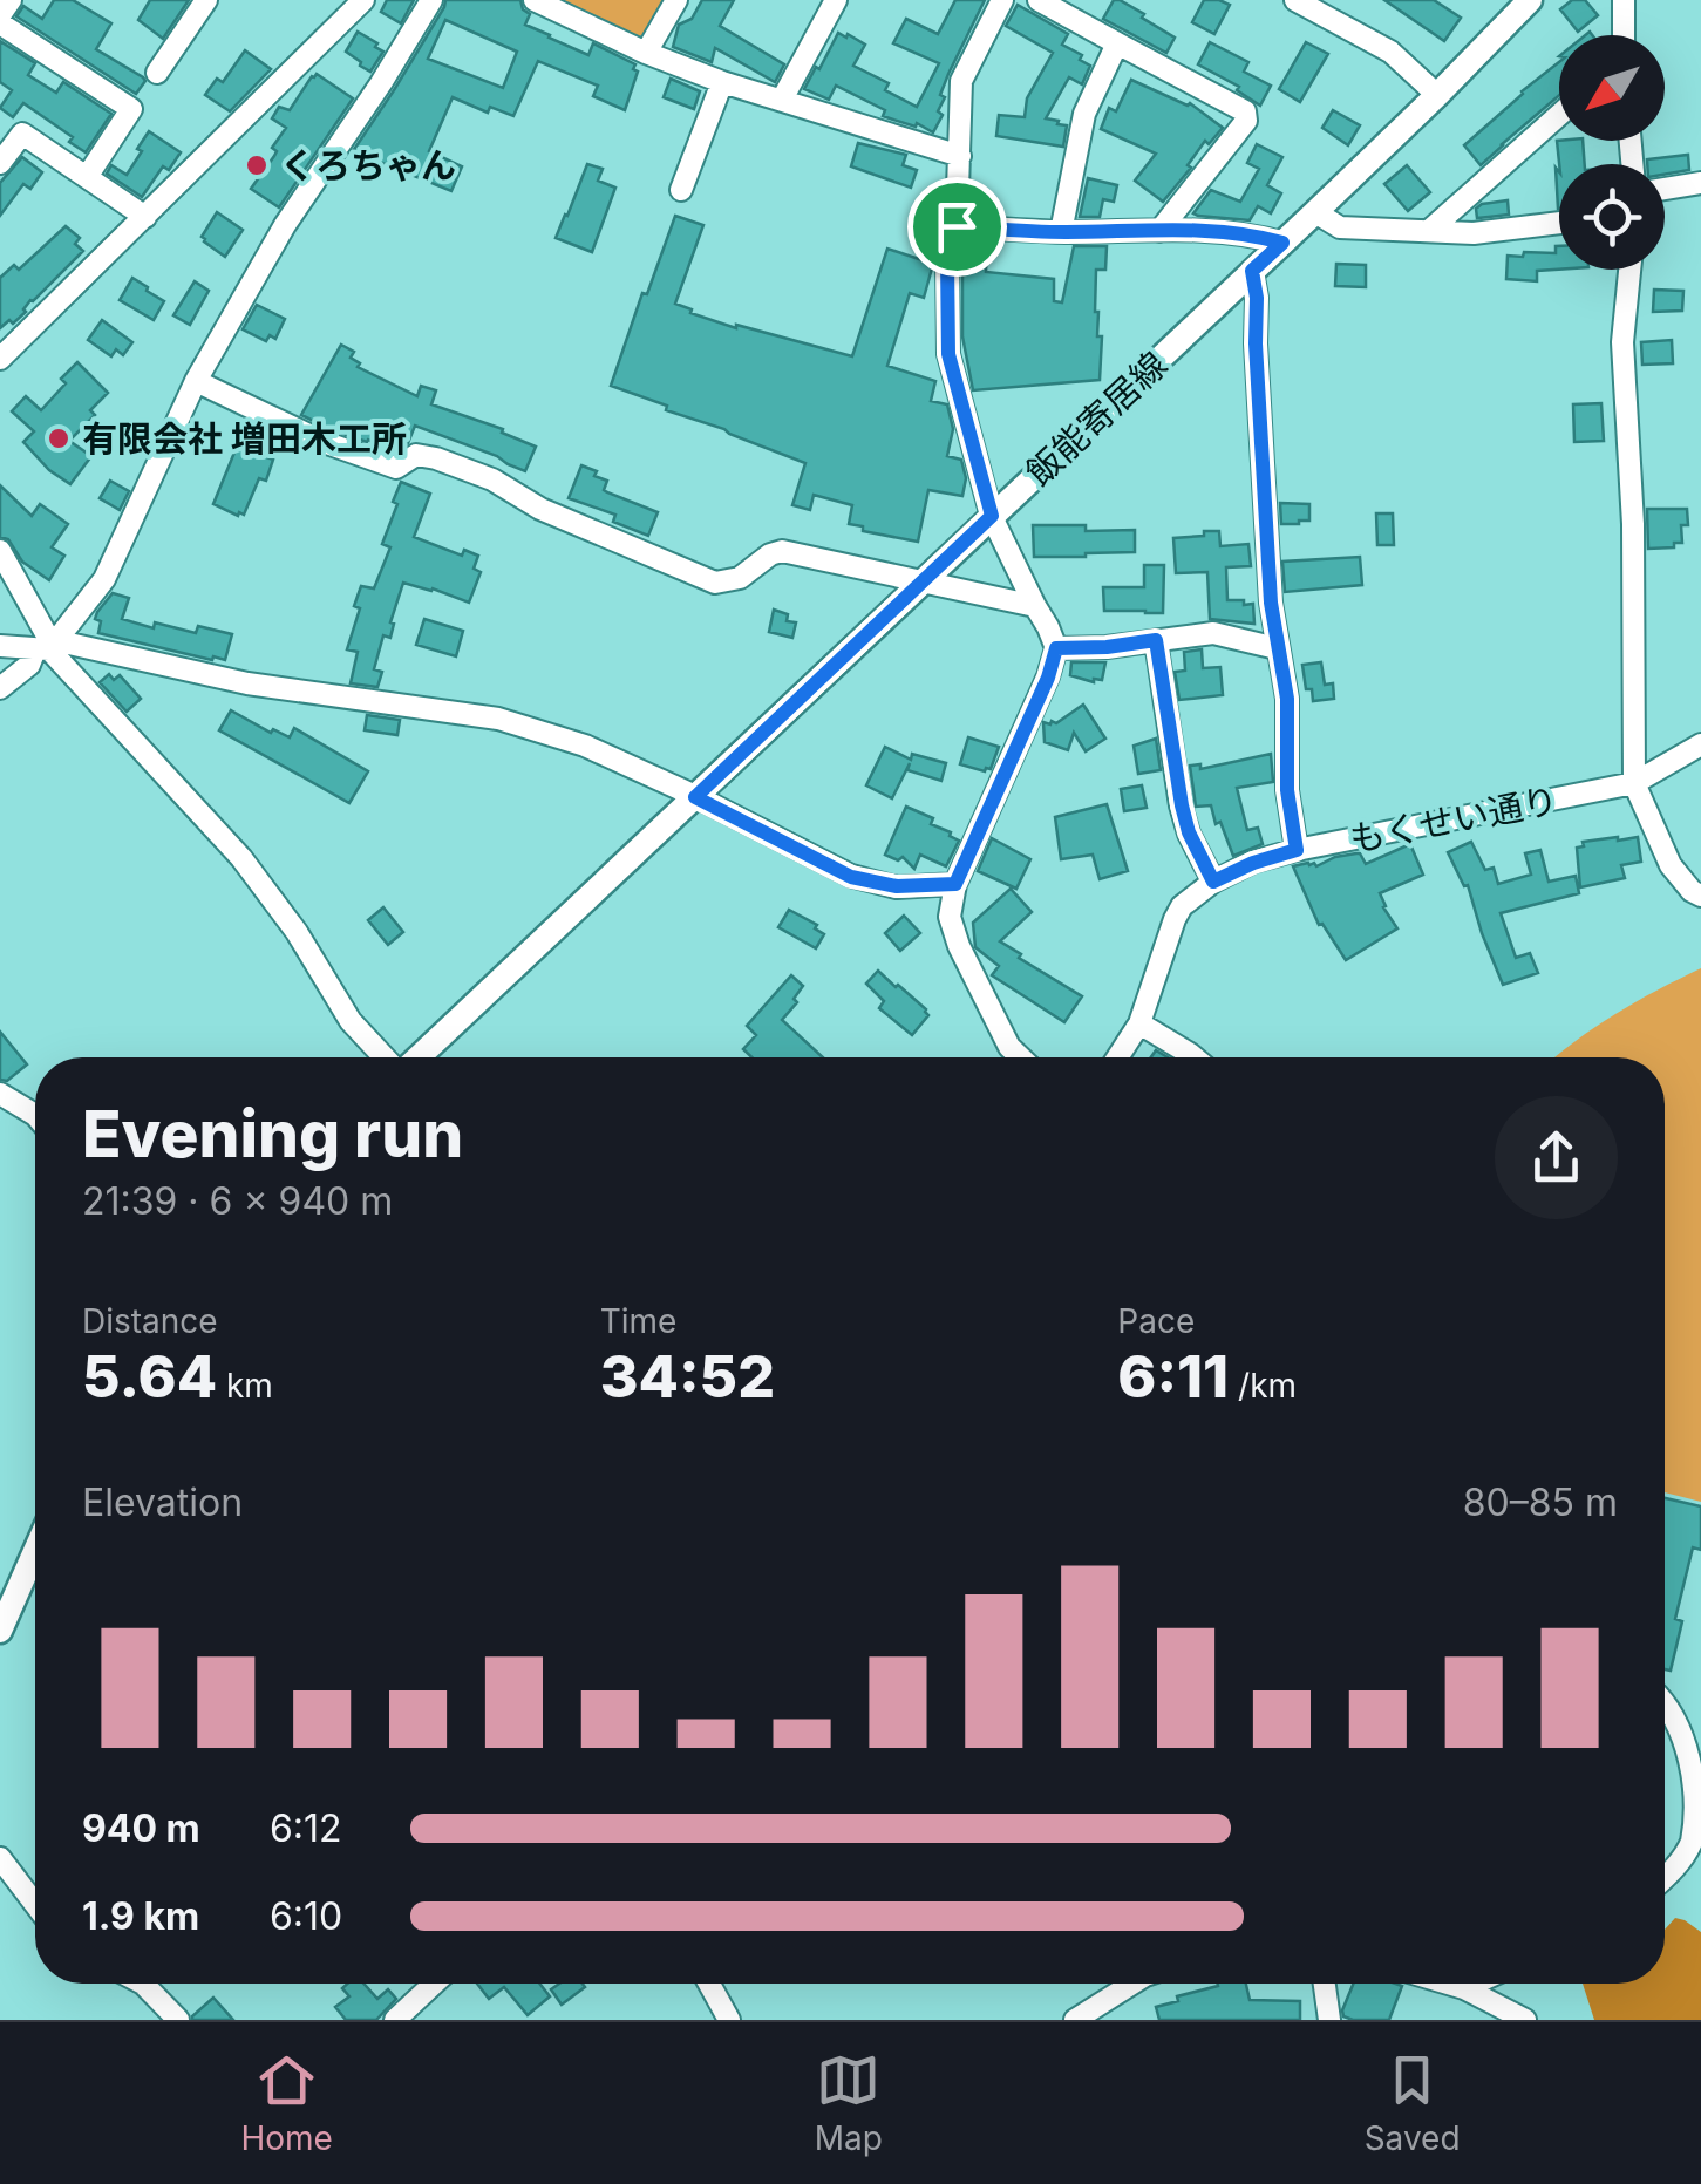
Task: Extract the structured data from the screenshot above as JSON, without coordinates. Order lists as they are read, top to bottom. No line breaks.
{"streets":{"main road":["飯能寄居線"],"street":["もくせい通り"]},"places":["くろちゃん","有限会社 増田木工所"],"north":"bottom left","page":{"heading":["Evening run","21:39 · 6 × 940 m"],"stats":[["Distance","5.64 km"],["Time","34:52"],["Pace","6:11 /km"]],"chart":["Elevation","80–85 m"],"list":[{"name":"940 m","note":"6:12"},{"name":"1.9 km","note":"6:10"}],"tabs":["Home","Map","Saved"]}}
